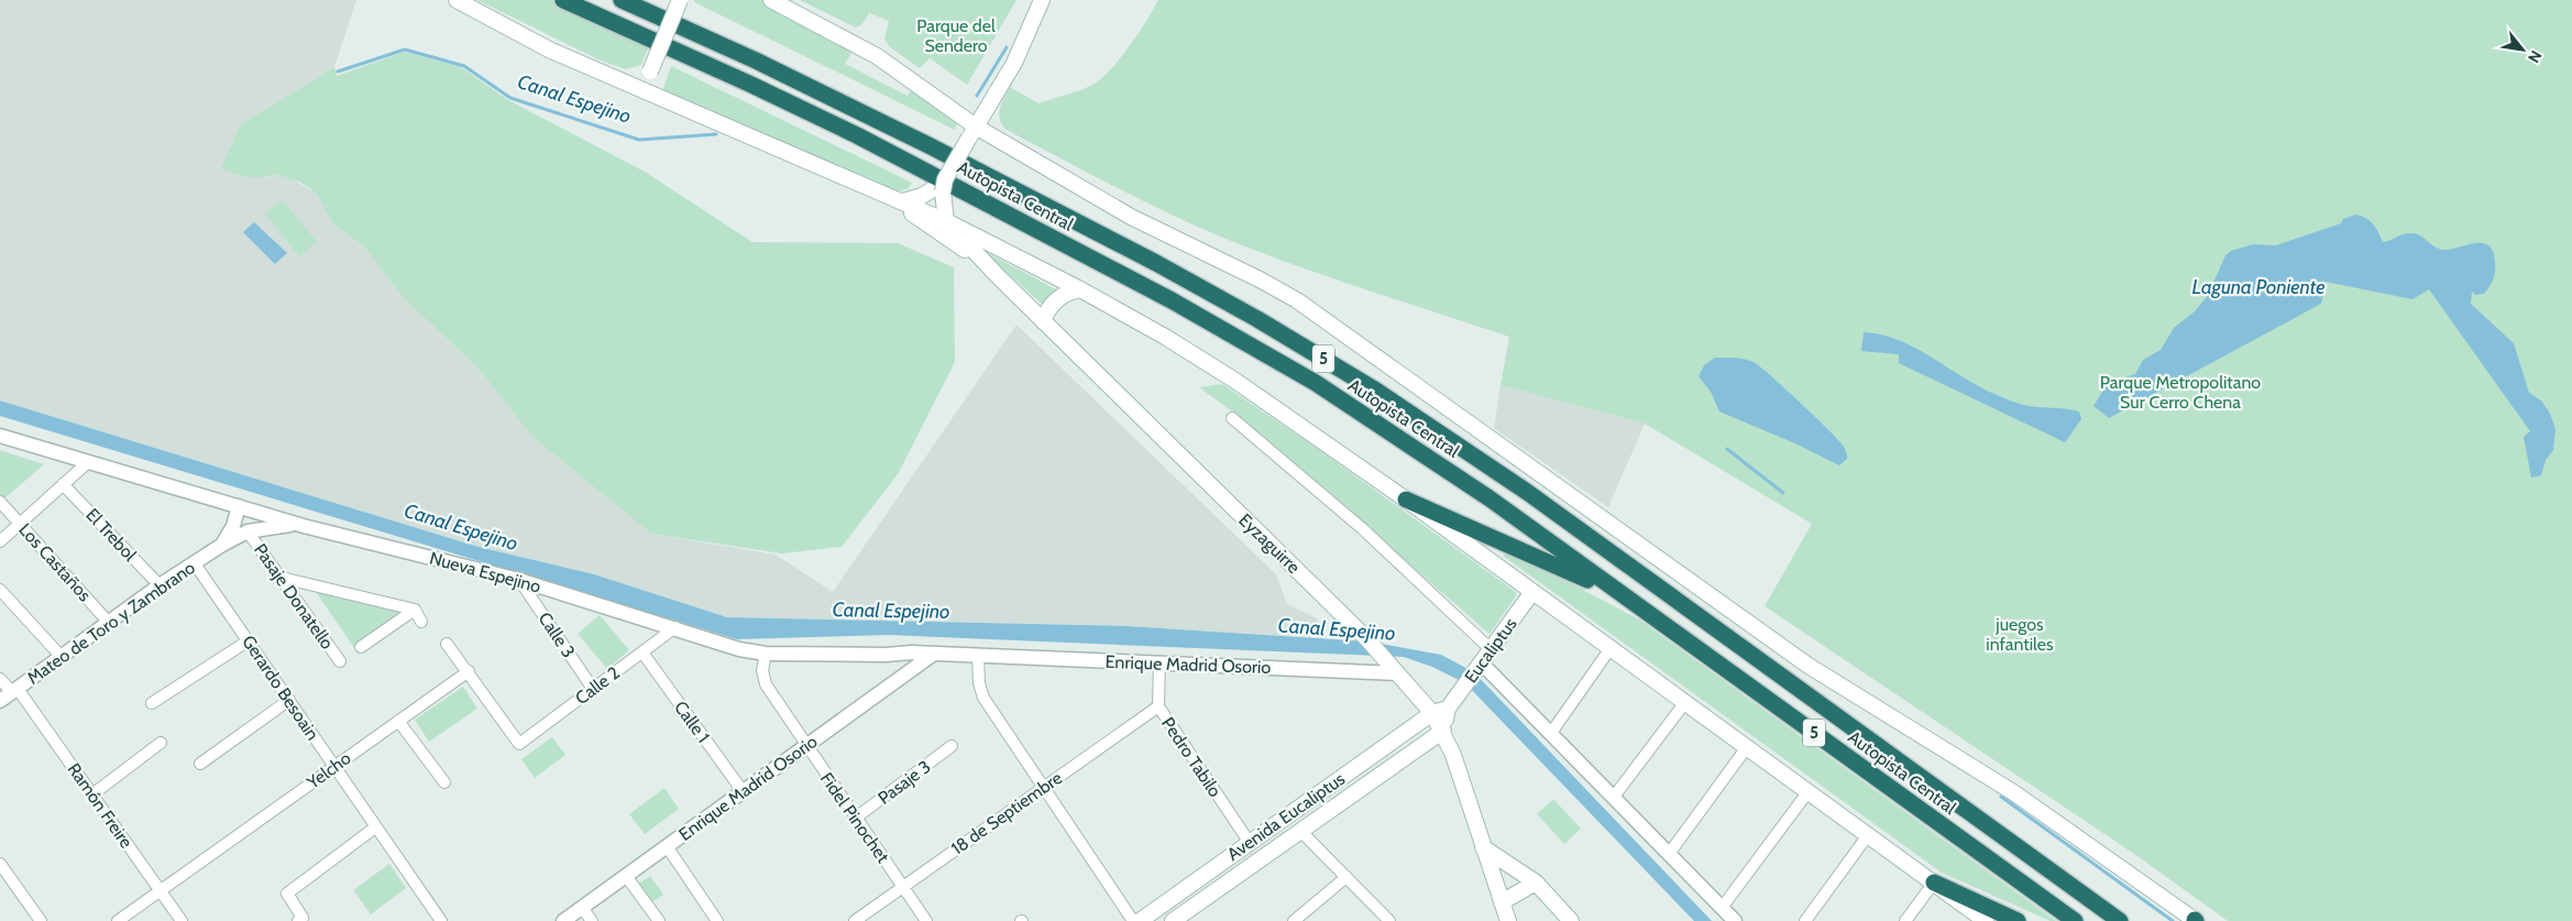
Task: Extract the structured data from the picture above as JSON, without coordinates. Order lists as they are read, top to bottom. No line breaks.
{"streets":{"highway":["Autopista Central","5"],"main road":["Eyzaguirre","Eucaliptus","Avenida Eucaliptus"],"street":["El Trebol","Los Castaños","Nueva Espejino","Pasaje Donatello","Mateo de Toro y Zambrano","Calle 3","Enrique Madrid Osorio","Calle 2","Gerardo Besoain","Calle 1","Pedro Tabilo","Yelcho","Pasaje 3","Ramón Freire","18 de Septiembre","Fidel Pinochet"]},"crossings":[["El Trebol","Mateo de Toro y Zambrano"],["Eyzaguirre","Eucaliptus"],["Eyzaguirre","Enrique Madrid Osorio"],["Eyzaguirre","Avenida Eucaliptus"],["Los Castaños","Mateo de Toro y Zambrano"],["Nueva Espejino","Mateo de Toro y Zambrano"],["Nueva Espejino","Calle 3"],["Nueva Espejino","Enrique Madrid Osorio"],["Nueva Espejino","Calle 2"],["Nueva Espejino","Fidel Pinochet"],["Pasaje Donatello","Mateo de Toro y Zambrano"],["Mateo de Toro y Zambrano","Gerardo Besoain"],["Mateo de Toro y Zambrano","Ramón Freire"],["Calle 3","Calle 2"],["Eucaliptus","Avenida Eucaliptus"],["Enrique Madrid Osorio","Calle 1"],["Enrique Madrid Osorio","Pedro Tabilo"],["Enrique Madrid Osorio","Fidel Pinochet"],["Calle 2","Calle 1"],["Calle 2","Yelcho"],["Gerardo Besoain","Yelcho"],["Pedro Tabilo","18 de Septiembre"],["Pedro Tabilo","Avenida Eucaliptus"],["Yelcho","Ramón Freire"],["Pasaje 3","Fidel Pinochet"],["18 de Septiembre","Fidel Pinochet"]],"water":["Canal Espejino","Laguna Poniente"],"parks":["Parque del Sendero","Parque Metropolitano Sur Cerro Chena","juegos infantiles"],"north":"bottom right"}
